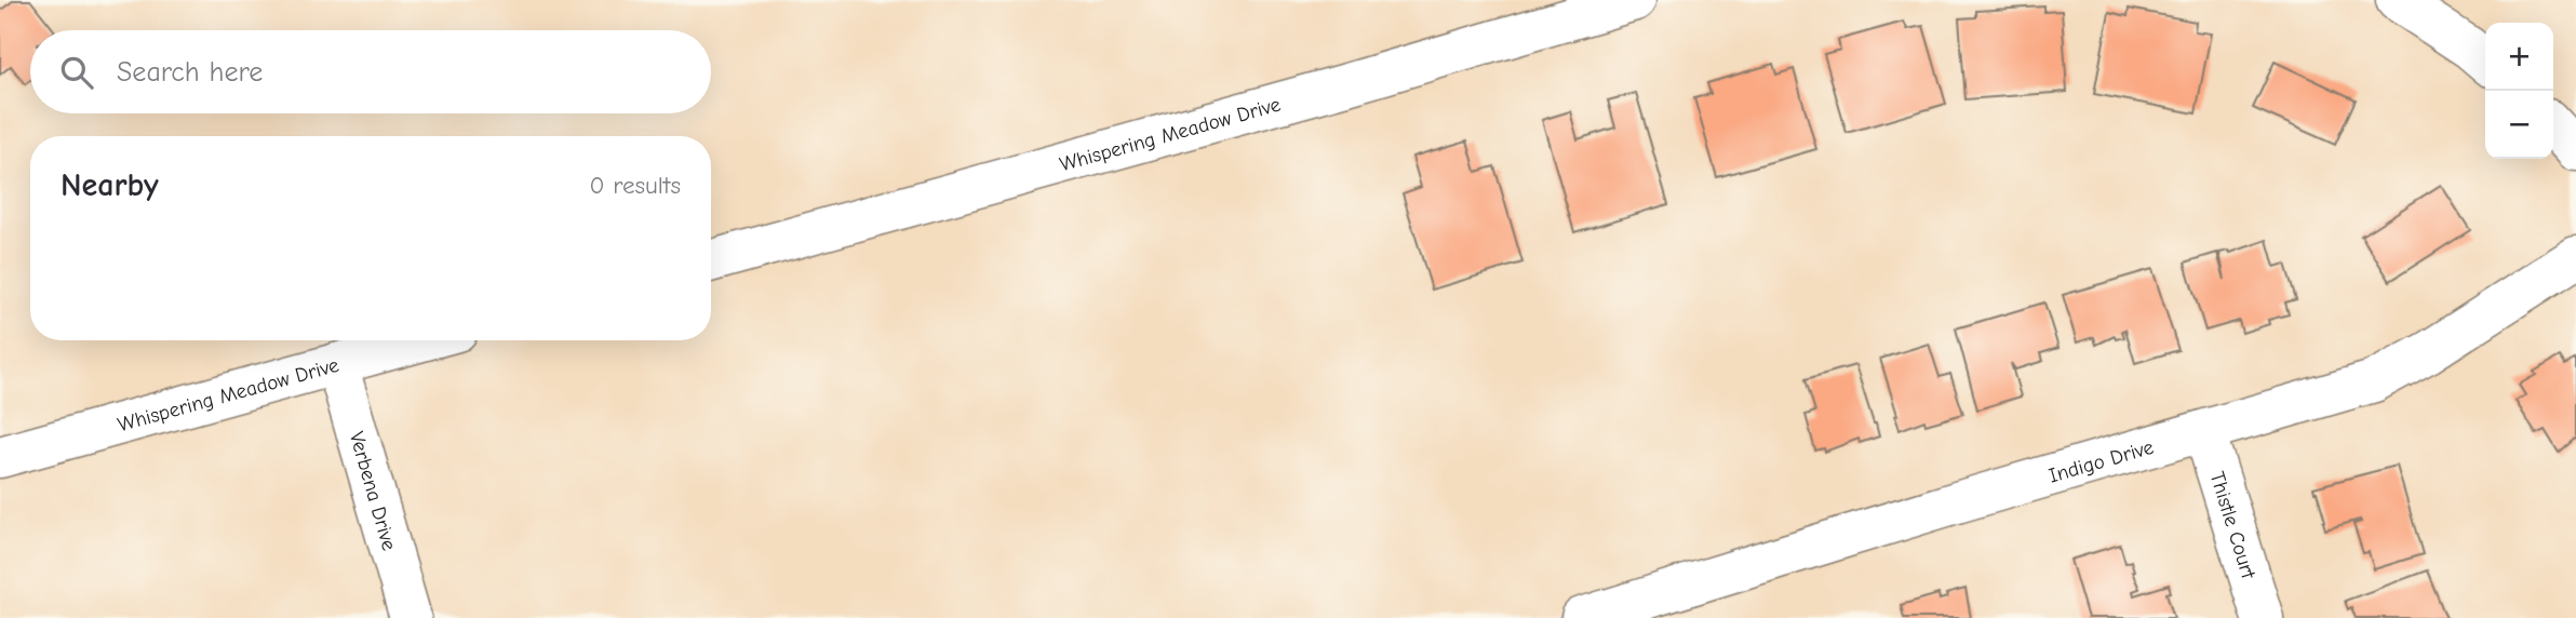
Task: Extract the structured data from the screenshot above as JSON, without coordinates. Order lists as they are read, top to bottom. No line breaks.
{"streets":{"street":["Whispering Meadow Drive","Indigo Drive","Verbena Drive","Thistle Court"]},"crossings":[["Whispering Meadow Drive","Verbena Drive"],["Indigo Drive","Thistle Court"]],"page":{"map_buttons":["+","−"],"search":"Search here","heading":["Nearby","0 results"]}}
